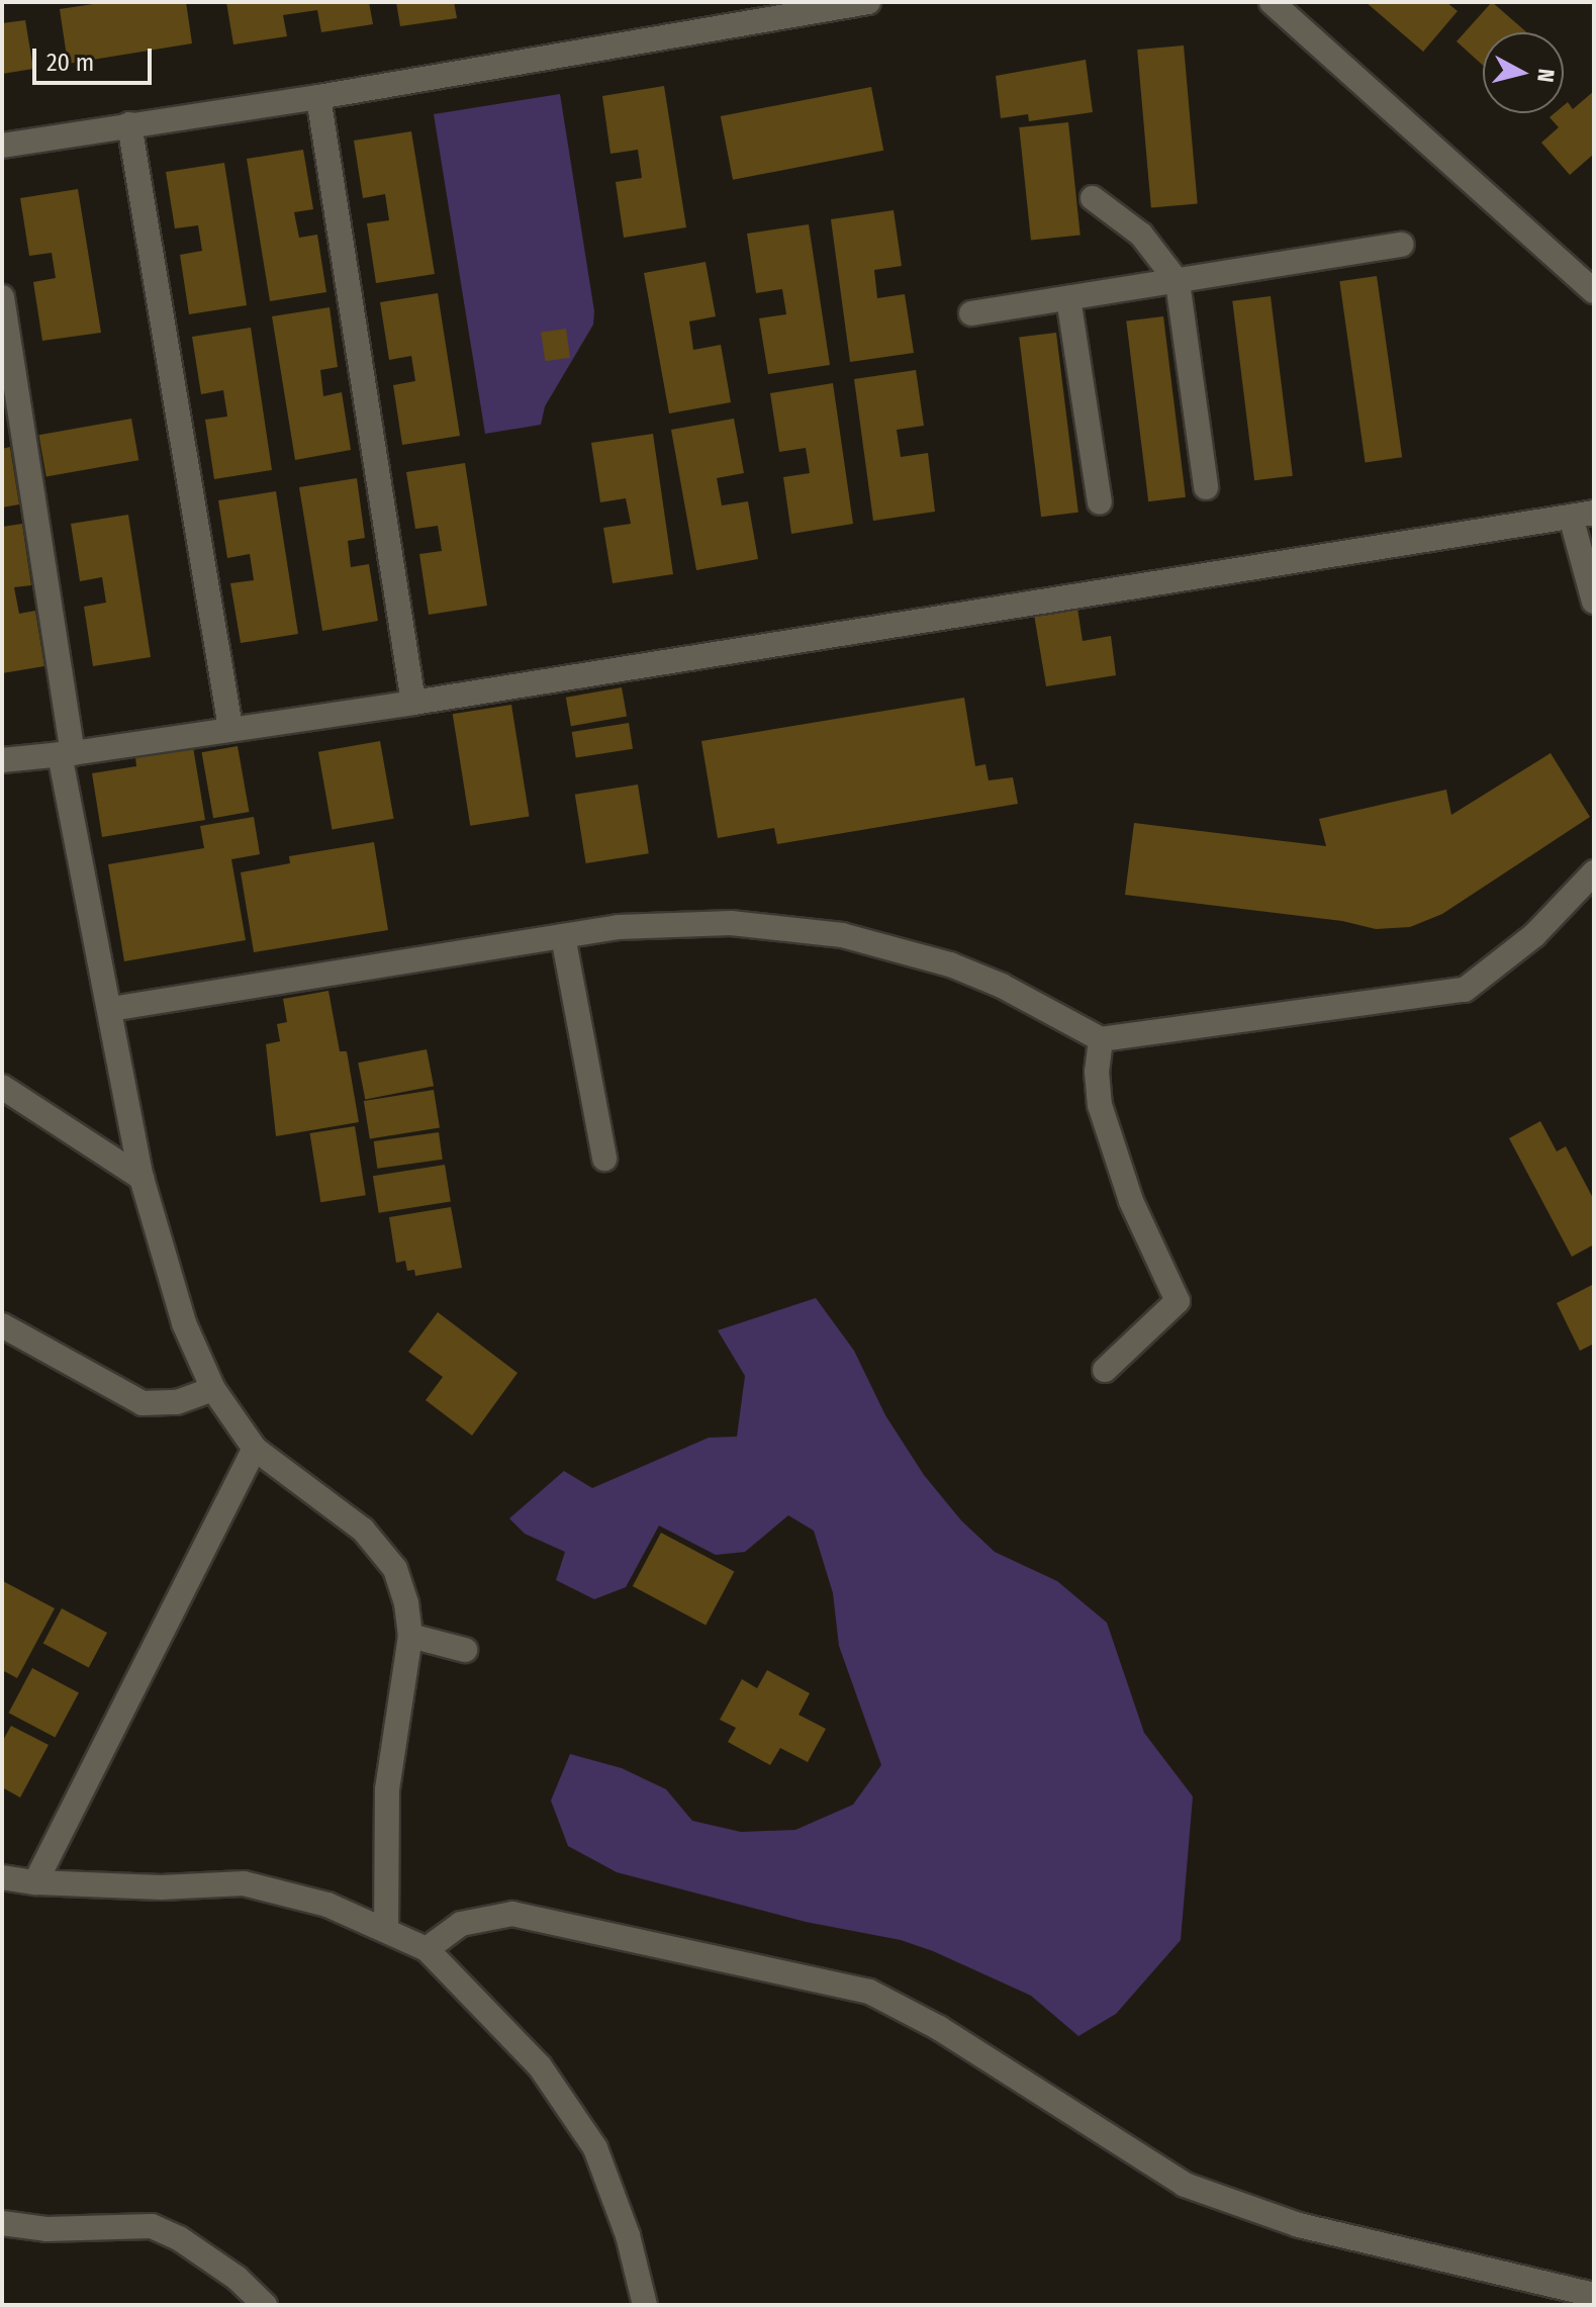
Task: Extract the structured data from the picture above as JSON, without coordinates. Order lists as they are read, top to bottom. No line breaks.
{"scale_bar":"20 m","north":"right"}
